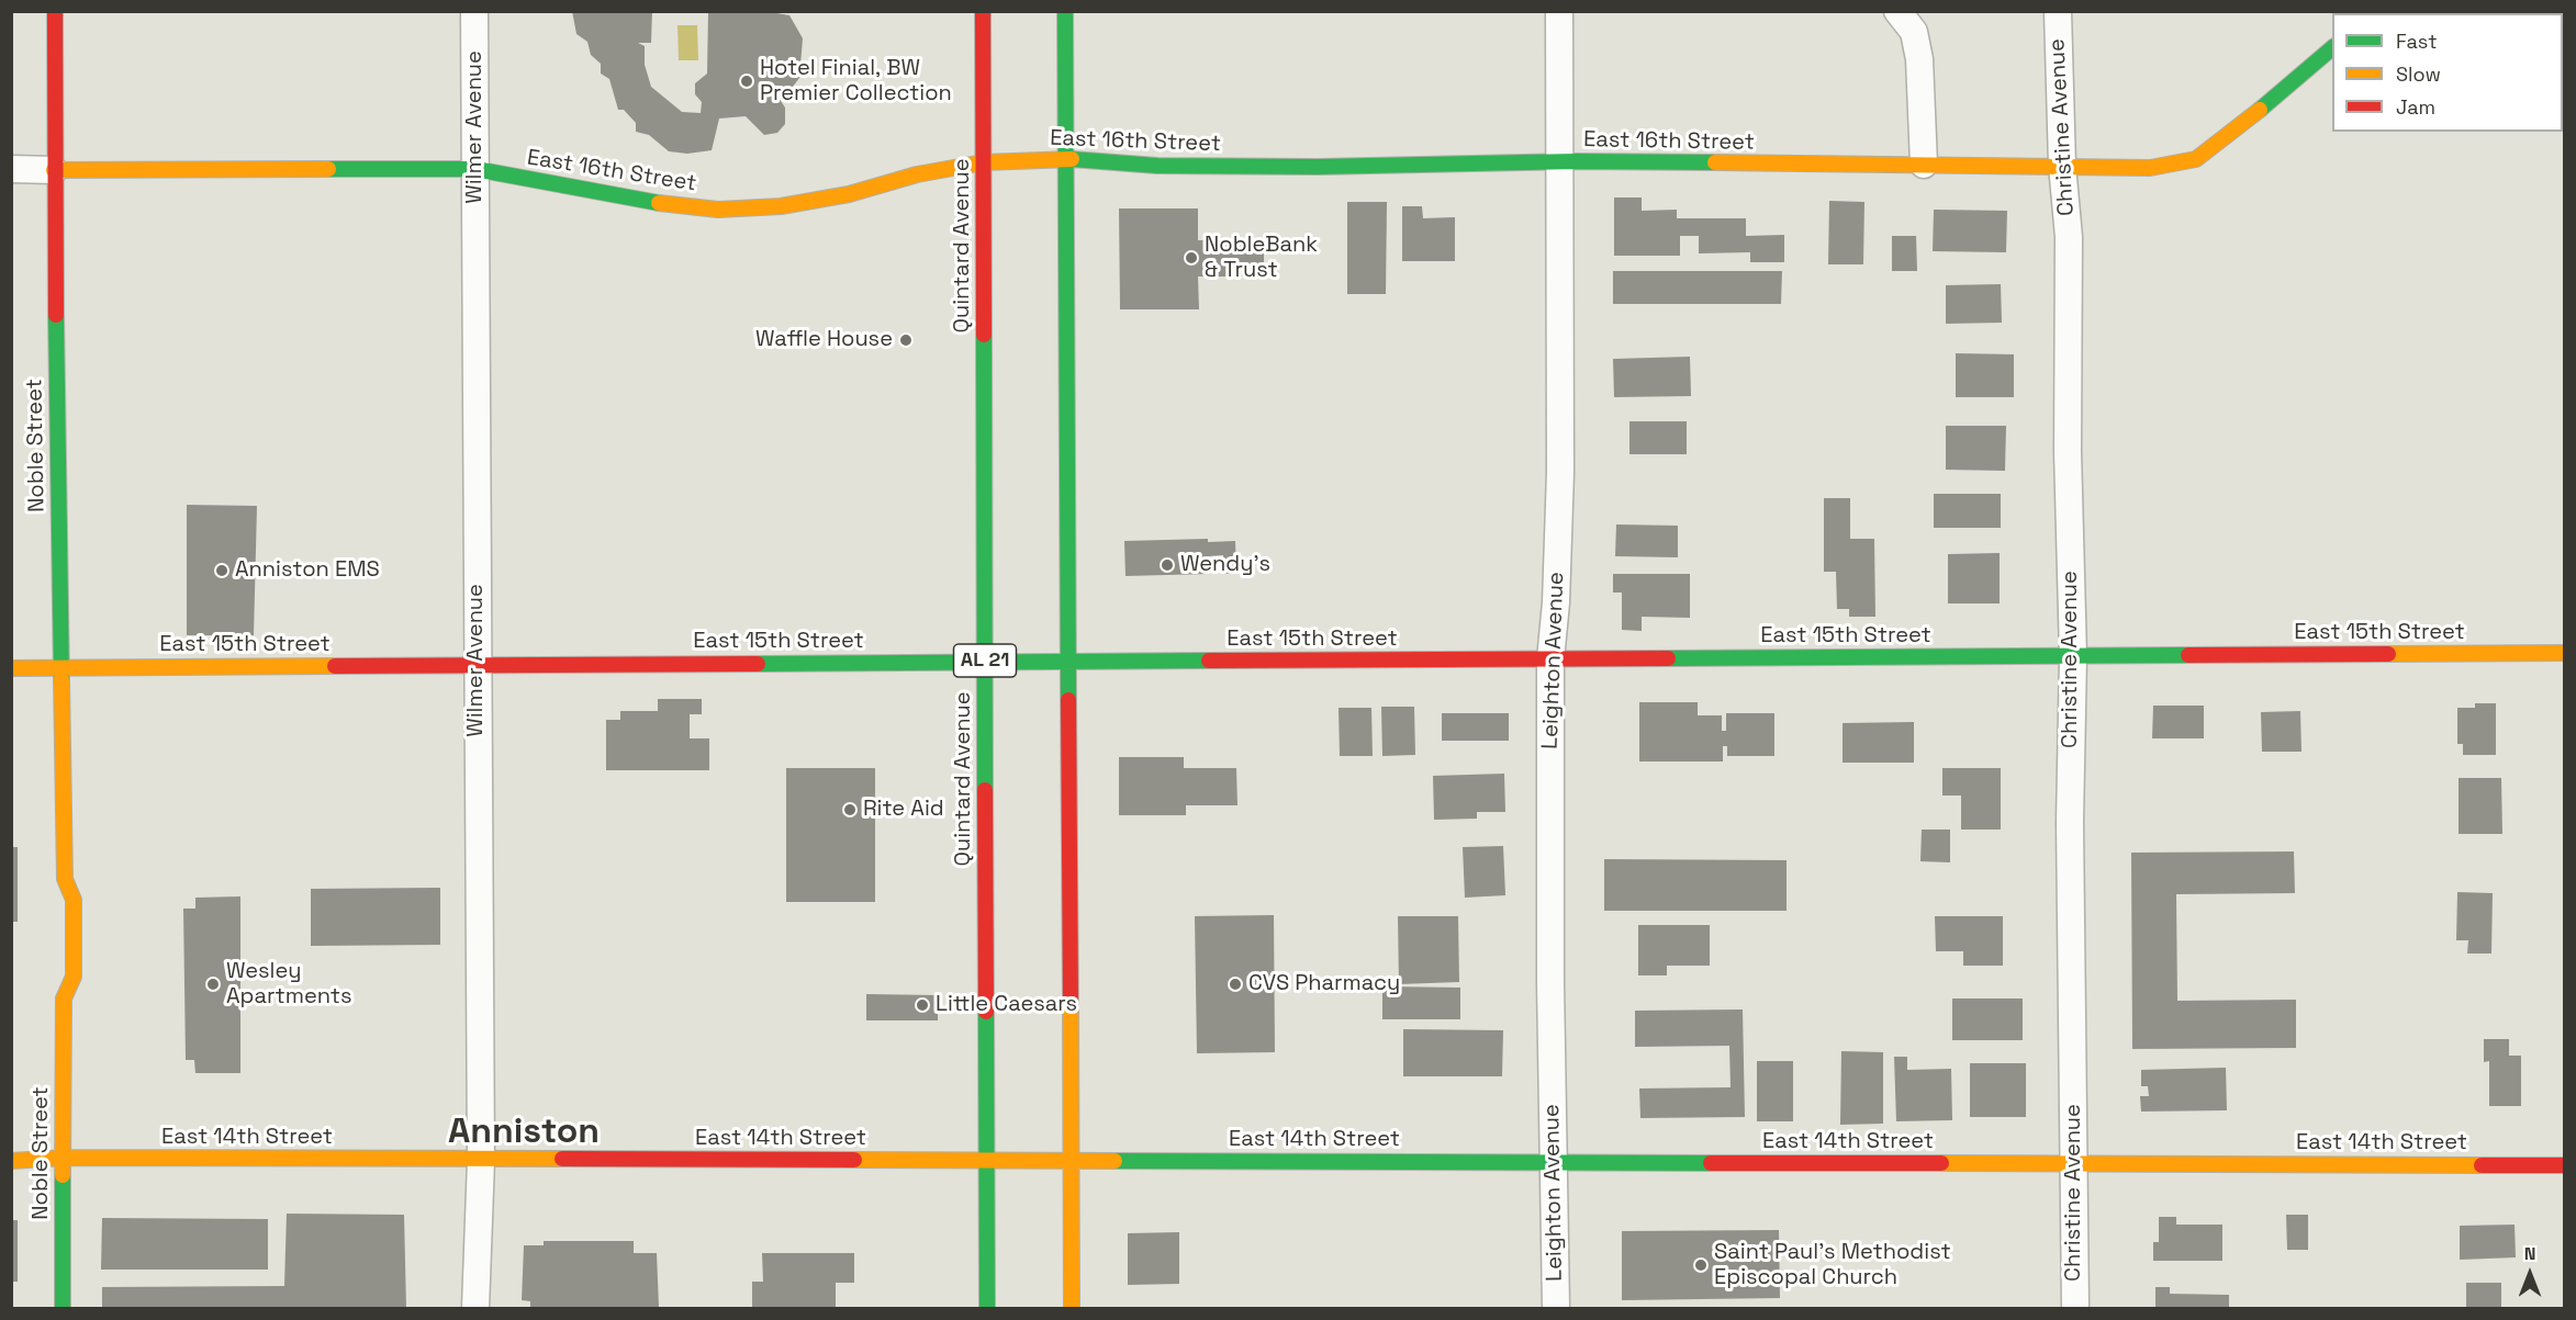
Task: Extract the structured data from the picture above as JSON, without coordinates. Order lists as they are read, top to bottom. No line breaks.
{"streets":{"main road":["East 16th Street","Quintard Avenue","Noble Street","East 15th Street","AL 21","East 14th Street"],"street":["Wilmer Avenue","Christine Avenue","Leighton Avenue"]},"crossings":[["Wilmer Avenue","East 16th Street"],["Wilmer Avenue","East 15th Street"],["Wilmer Avenue","East 14th Street"],["Christine Avenue","East 16th Street"],["Christine Avenue","East 15th Street"],["Christine Avenue","East 14th Street"],["East 16th Street","Quintard Avenue"],["East 16th Street","Noble Street"],["East 16th Street","Leighton Avenue"],["Quintard Avenue","East 15th Street"],["Quintard Avenue","East 14th Street"],["Noble Street","East 15th Street"],["Noble Street","East 14th Street"],["East 15th Street","Leighton Avenue"],["Leighton Avenue","East 14th Street"]],"districts":["Anniston"],"places":["Hotel Finial, BW Premier Collection","NobleBank & Trust","Waffle House","Wendy's","Anniston EMS","Rite Aid","Wesley Apartments","CVS Pharmacy","Little Caesars","Saint Paul's Methodist Episcopal Church"],"legend":["Fast","Slow","Jam"],"north":"top"}
